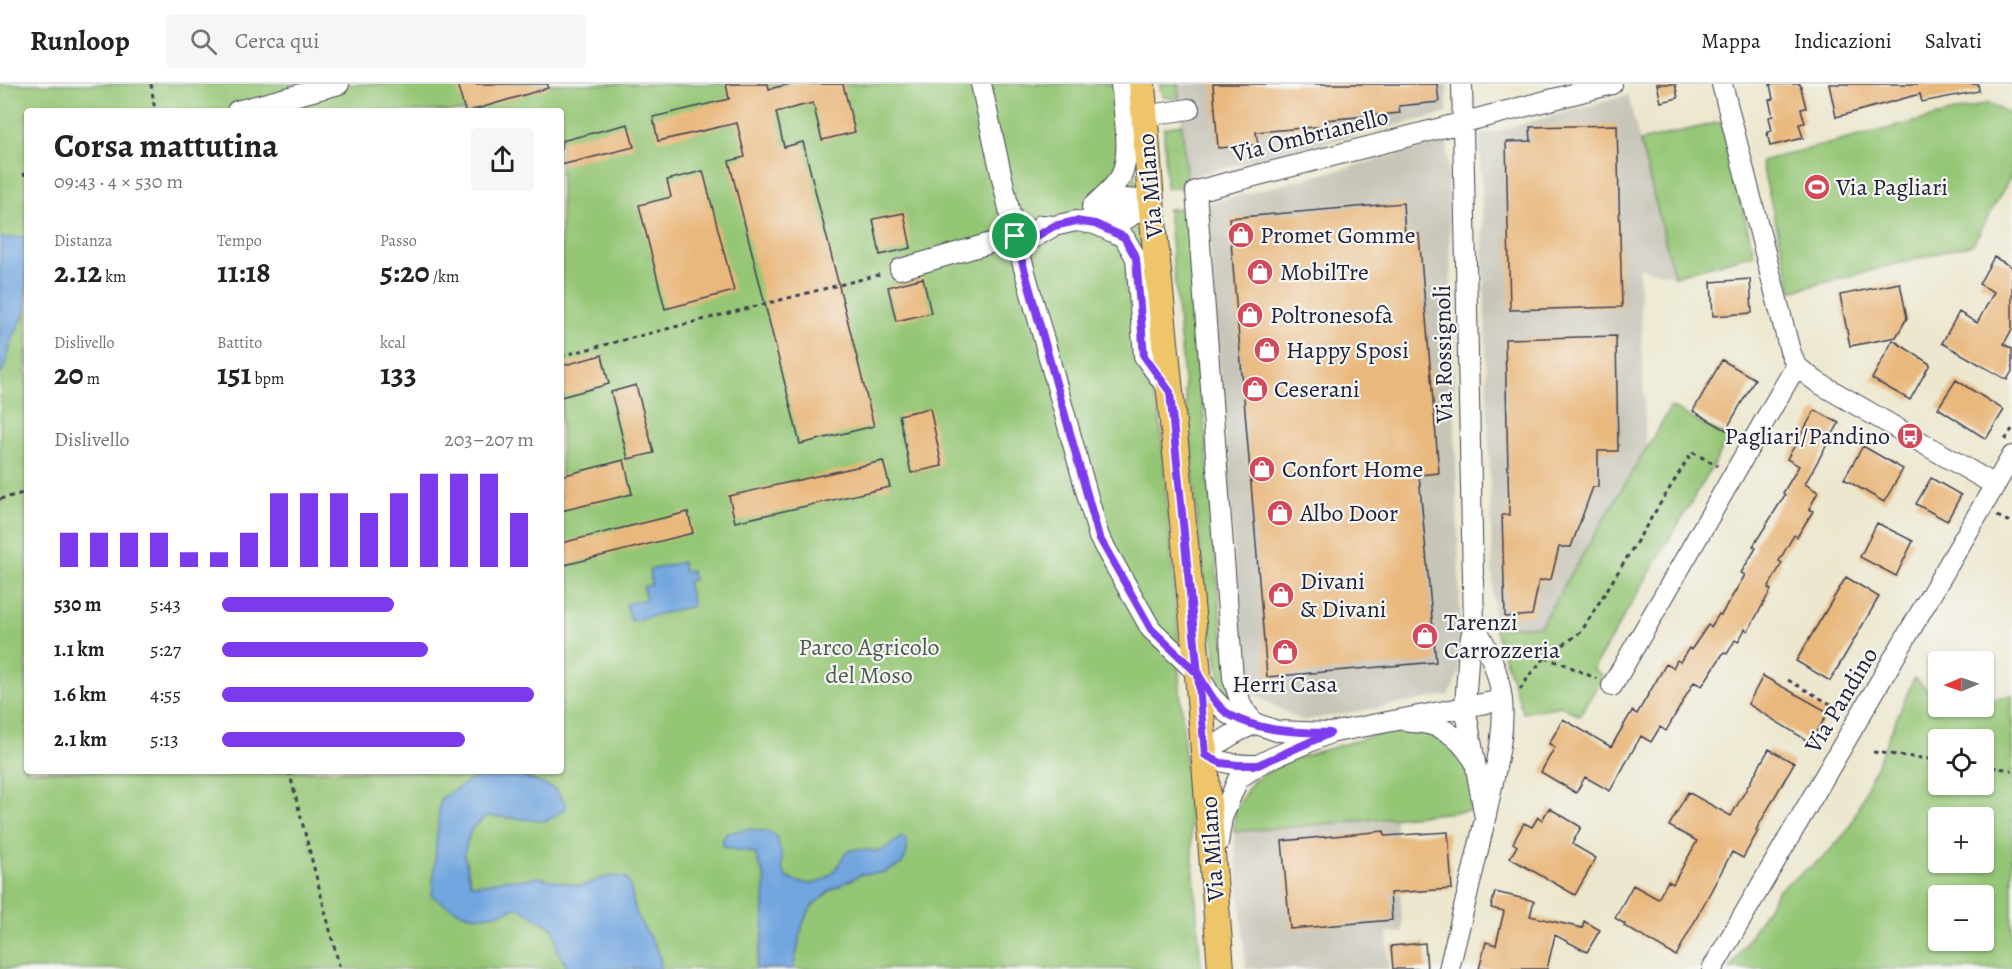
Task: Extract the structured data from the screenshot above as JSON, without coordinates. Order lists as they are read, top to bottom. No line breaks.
{"streets":{"main road":["Via Milano"],"street":["Via Ombrianello","Via Rossignoli","Via Pandino"]},"crossings":[["Via Ombrianello","Via Rossignoli"],["Via Milano","Via Rossignoli"]],"parks":["Parco Agricolo del Moso"],"places":{"sports":["Via Pagliari"],"shop":["Promet Gomme","MobilTre","Poltronesofà","Happy Sposi","Ceserani","Confort Home","Albo Door","Divani & Divani","Tarenzi Carrozzeria","Herri Casa"],"bus stop":["Pagliari/Pandino"]},"north":"left","page":{"header":"Runloop","search":"Cerca qui","nav":["Mappa","Indicazioni","Salvati"],"heading":["Corsa mattutina","09:43 · 4 × 530 m"],"stats":[["Distanza","2.12 km"],["Tempo","11:18"],["Passo","5:20 /km"],["Dislivello","20 m"],["Battito","151 bpm"],["kcal","133"]],"chart":["Dislivello","203–207 m"],"list":[{"name":"530 m","note":"5:43"},{"name":"1.1 km","note":"5:27"},{"name":"1.6 km","note":"4:55"},{"name":"2.1 km","note":"5:13"}],"map_buttons":["+","−"]}}
